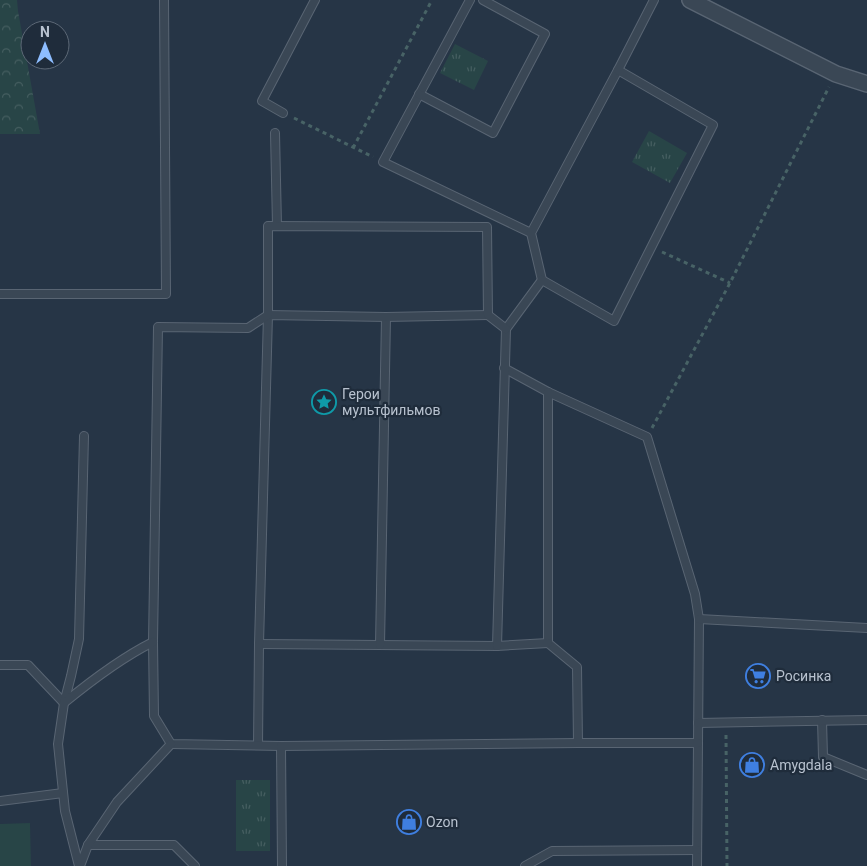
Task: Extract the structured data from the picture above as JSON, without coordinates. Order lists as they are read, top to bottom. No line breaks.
{"places":{"place":["Герои мультфильмов"],"supermarket":["Росинка"],"shop":["Amygdala","Ozon"]},"north":"top"}
